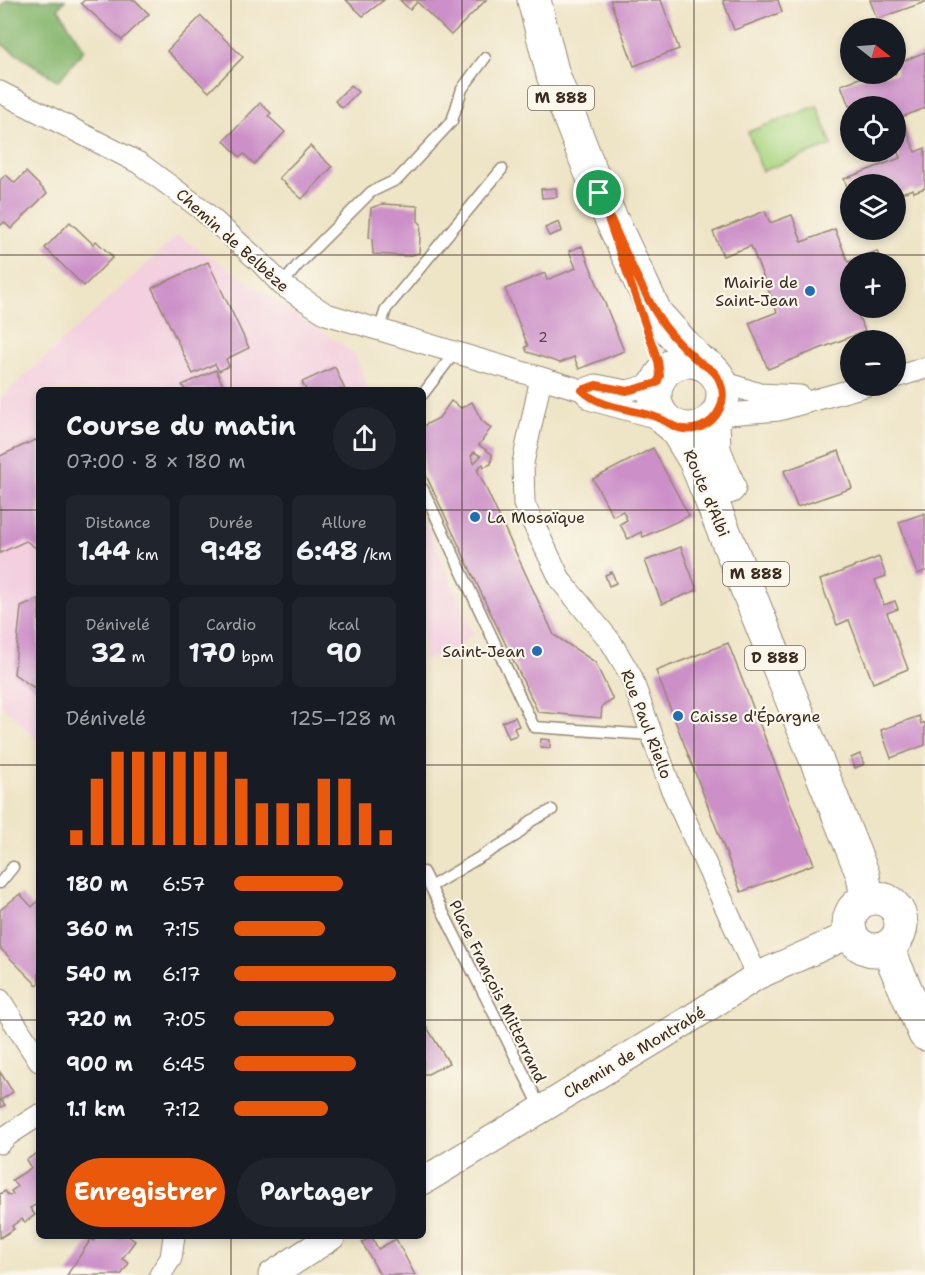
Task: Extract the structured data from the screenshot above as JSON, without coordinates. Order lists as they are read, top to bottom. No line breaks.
{"streets":{"main road":["M 888","Route d'Albi","D 888"],"street":["Chemin de Belbèze","Rue Paul Riello","Chemin de Montrabé"],"lane":["Place François Mitterrand"]},"crossings":[["M 888","Chemin de Belbèze"],["M 888","Route d'Albi"],["Chemin de Belbèze","Route d'Albi"],["Chemin de Belbèze","Rue Paul Riello"],["Route d'Albi","Chemin de Montrabé"],["Rue Paul Riello","Chemin de Montrabé"],["Place François Mitterrand","Chemin de Montrabé"]],"places":["Mairie de Saint-Jean","La Mosaïque","Saint-Jean","Caisse d'Épargne"],"house_numbers":["2"],"north":"right","page":{"map_buttons":["+","−"],"heading":["Course du matin","07:00 · 8 × 180 m"],"stats":[["Distance","1.44 km"],["Durée","9:48"],["Allure","6:48 /km"],["Dénivelé","32 m"],["Cardio","170 bpm"],["kcal","90"]],"chart":["Dénivelé","125–128 m"],"list":[{"name":"180 m","note":"6:57"},{"name":"360 m","note":"7:15"},{"name":"540 m","note":"6:17"},{"name":"720 m","note":"7:05"},{"name":"900 m","note":"6:45"},{"name":"1.1 km","note":"7:12"}],"buttons":["Enregistrer","Partager"]}}
